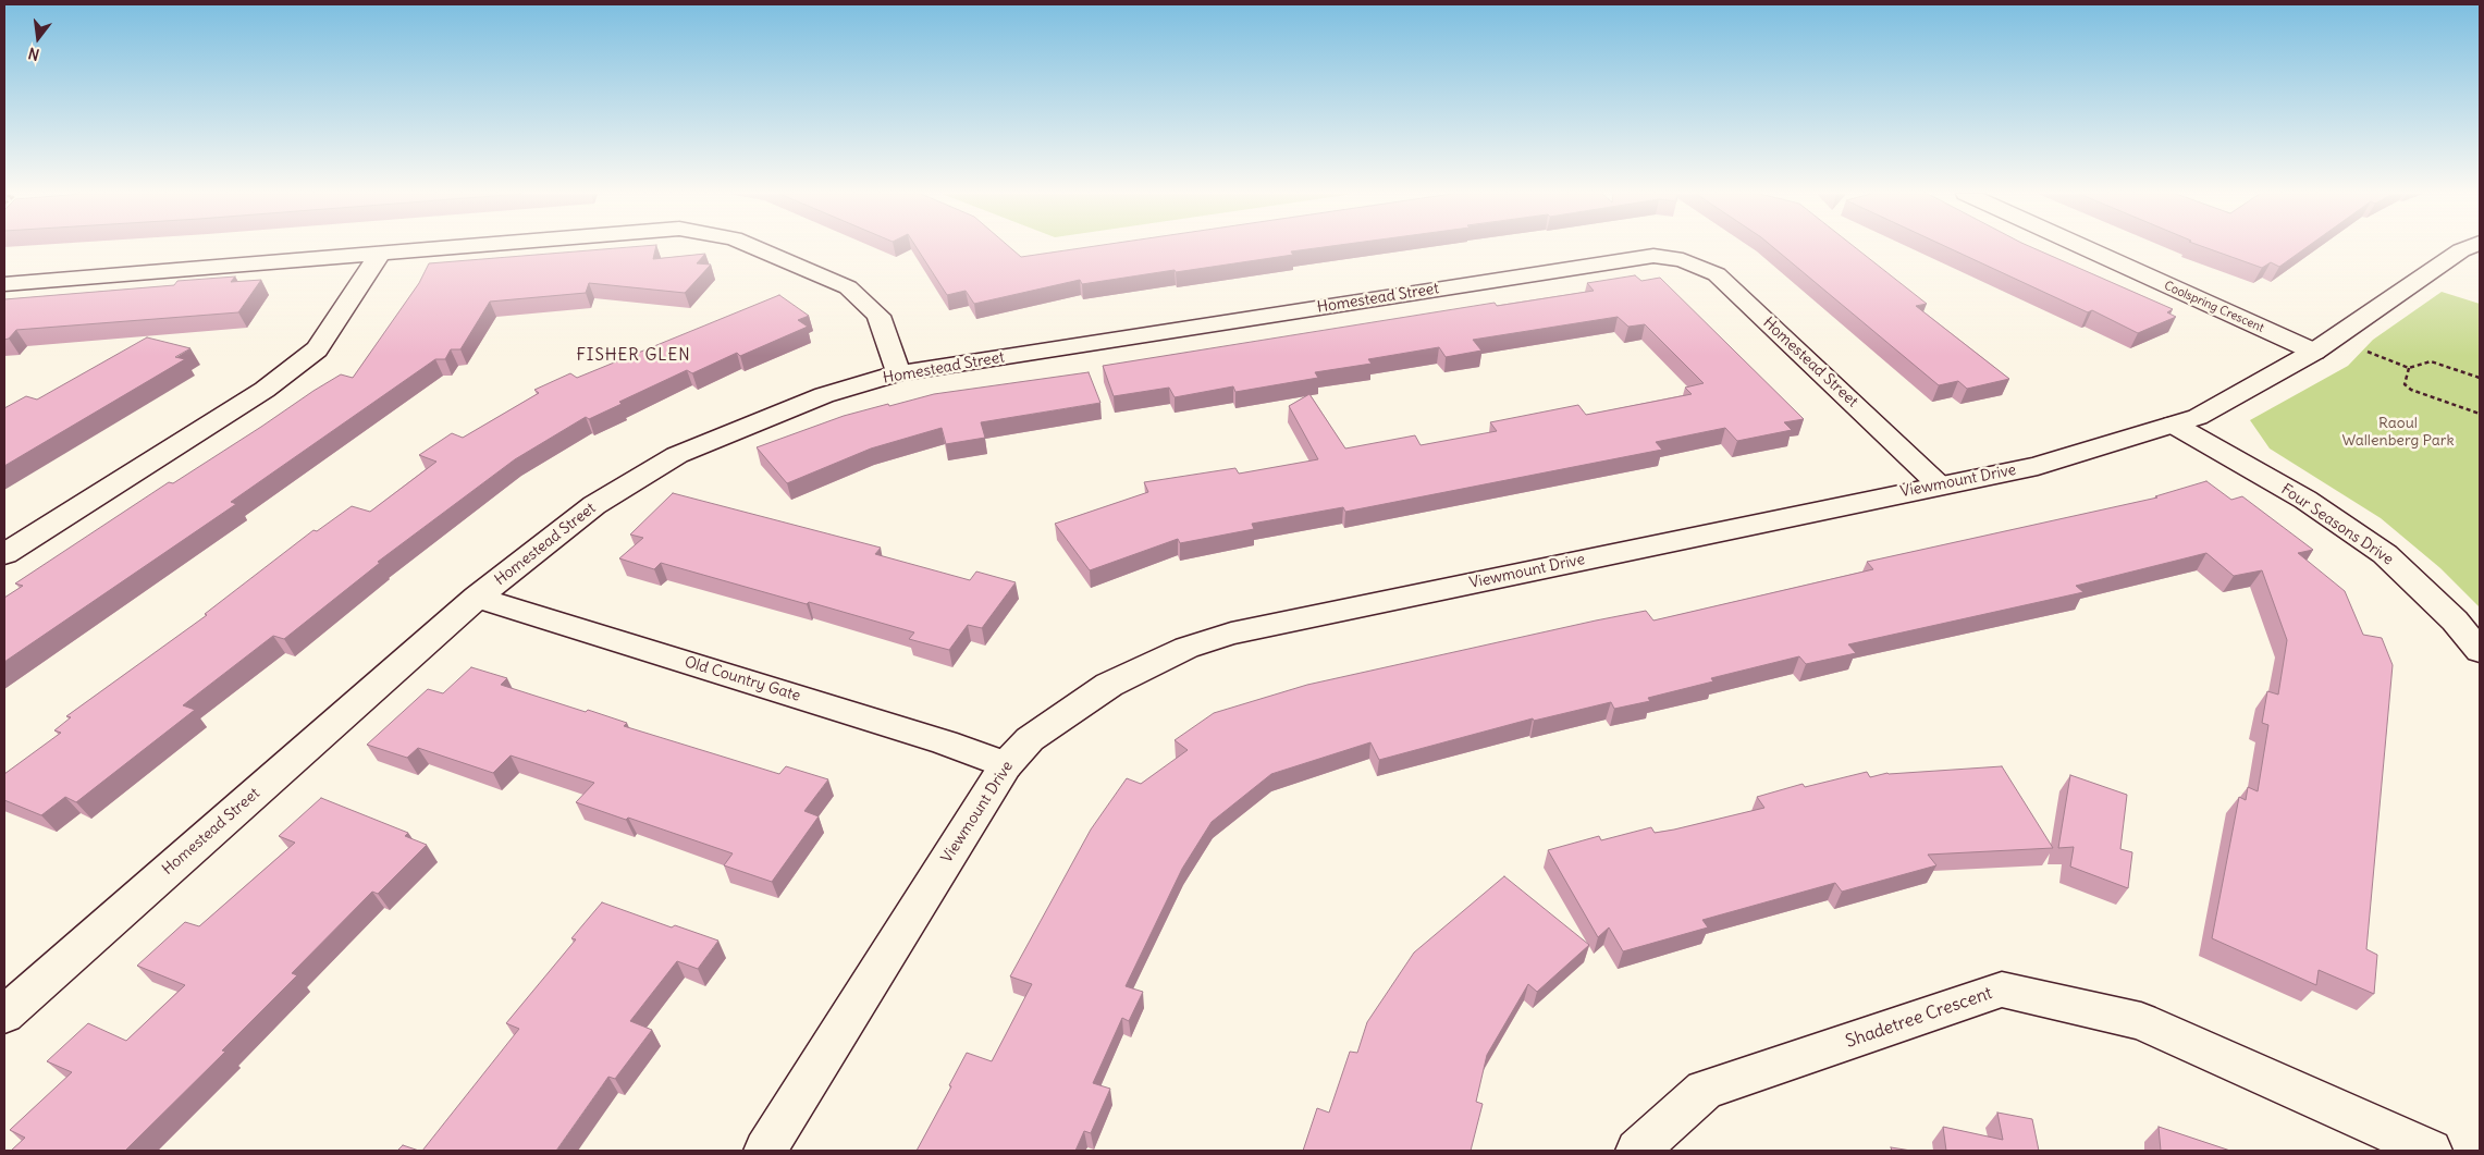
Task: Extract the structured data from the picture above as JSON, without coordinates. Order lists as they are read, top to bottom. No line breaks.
{"streets":{"street":["Homestead Street","Coolspring Crescent","Viewmount Drive","Four Seasons Drive","Old Country Gate","Shadetree Crescent"]},"crossings":[["Homestead Street","Viewmount Drive"],["Homestead Street","Old Country Gate"],["Coolspring Crescent","Viewmount Drive"],["Viewmount Drive","Four Seasons Drive"],["Viewmount Drive","Old Country Gate"]],"districts":["FISHER GLEN"],"parks":["Raoul Wallenberg Park"],"north":"bottom"}
